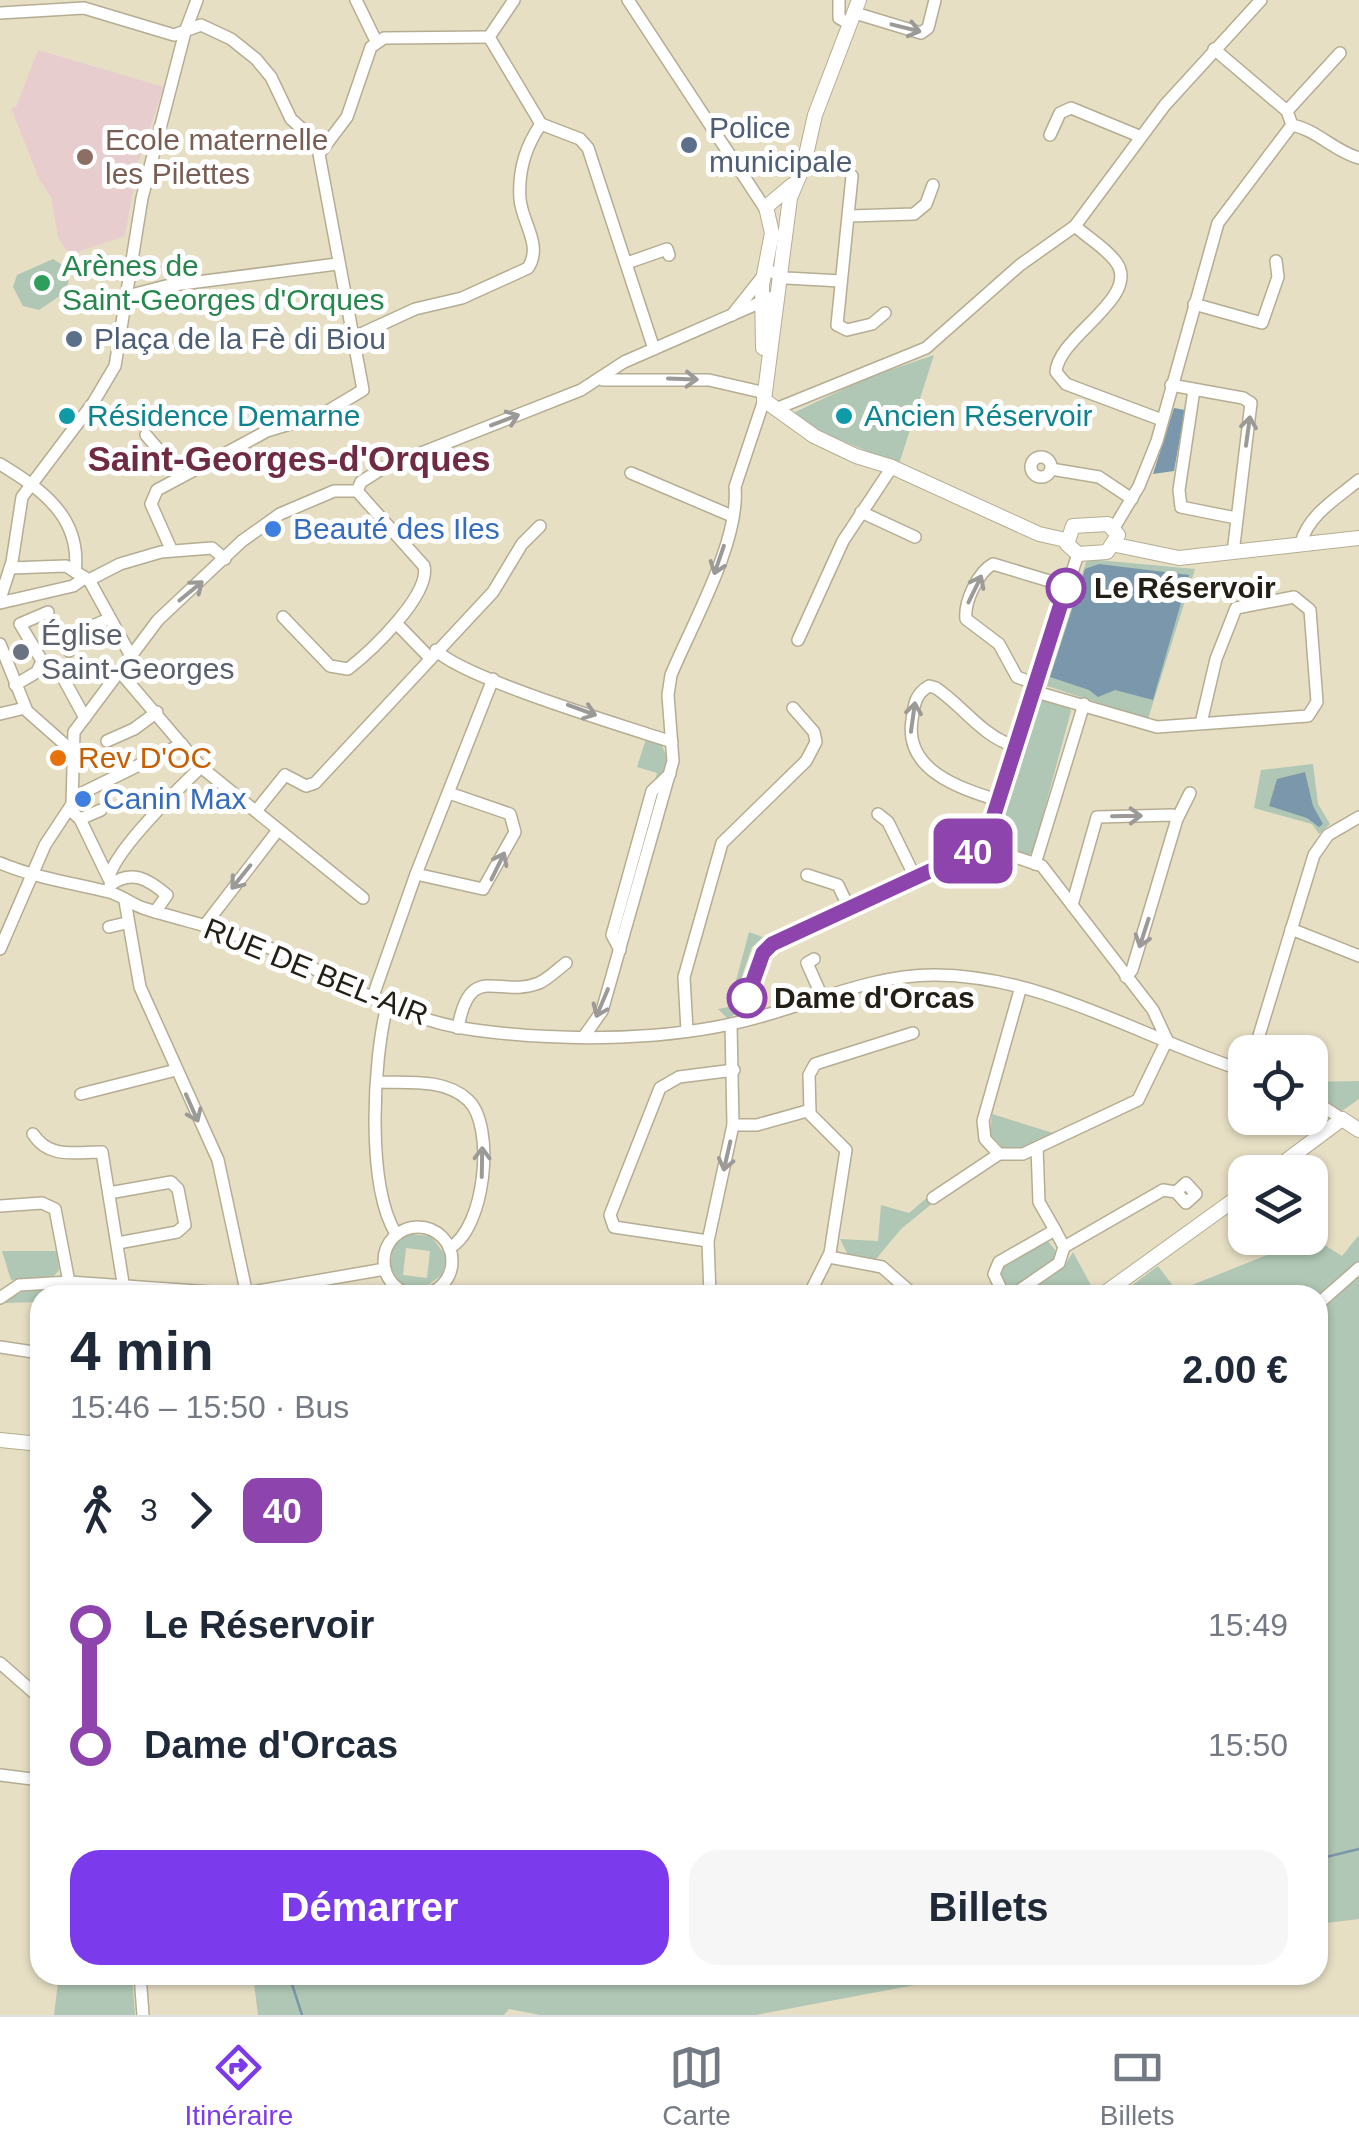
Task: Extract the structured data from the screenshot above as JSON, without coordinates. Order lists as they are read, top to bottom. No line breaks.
{"streets":{"street":["RUE DE BEL-AIR"]},"districts":["Saint-Georges-d'Orques"],"places":["Police municipale","Ecole maternelle les Pilettes","Arènes de Saint-Georges d'Orques","Plaça de la Fè di Biou","Résidence Demarne","Ancien Réservoir","Beauté des Iles","Le Réservoir","Église Saint-Georges","Rev D'OC","Canin Max","Dame d'Orcas"],"lines":["bus line 40"],"page":{"on_map":"40","heading":["4 min","15:46 – 15:50 · Bus","2.00 €"],"legs":["3","40"],"list":[{"name":"Le Réservoir","value":"15:49"},{"name":"Dame d'Orcas","value":"15:50"}],"buttons":["Démarrer","Billets"],"tabs":["Itinéraire","Carte","Billets"]}}
